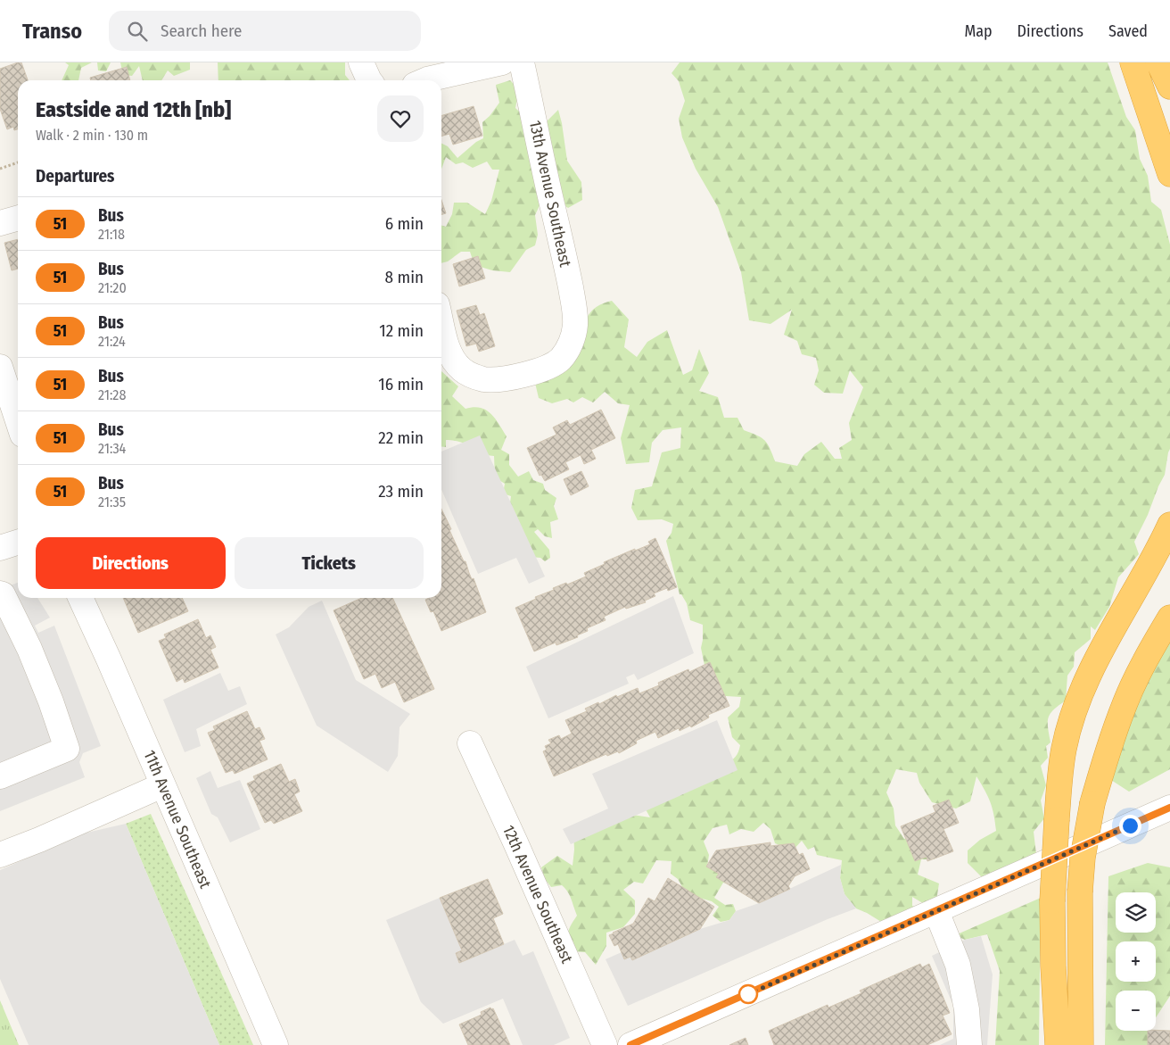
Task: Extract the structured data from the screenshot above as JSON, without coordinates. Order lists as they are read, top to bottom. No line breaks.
{"streets":{"street":["13th Avenue Southeast","11th Avenue Southeast","12th Avenue Southeast"]},"lines":["bus line 51"],"page":{"header":"Transo","search":"Search here","nav":["Map","Directions","Saved"],"heading":[["Eastside and 12th [nb]","Walk · 2 min · 130 m"],"Departures"],"list":[{"mark":"51","name":"Bus","note":"21:18","value":"6 min"},{"mark":"51","name":"Bus","note":"21:20","value":"8 min"},{"mark":"51","name":"Bus","note":"21:24","value":"12 min"},{"mark":"51","name":"Bus","note":"21:28","value":"16 min"},{"mark":"51","name":"Bus","note":"21:34","value":"22 min"},{"mark":"51","name":"Bus","note":"21:35","value":"23 min"}],"buttons":["Directions","Tickets"],"map_buttons":["+","−"]}}
